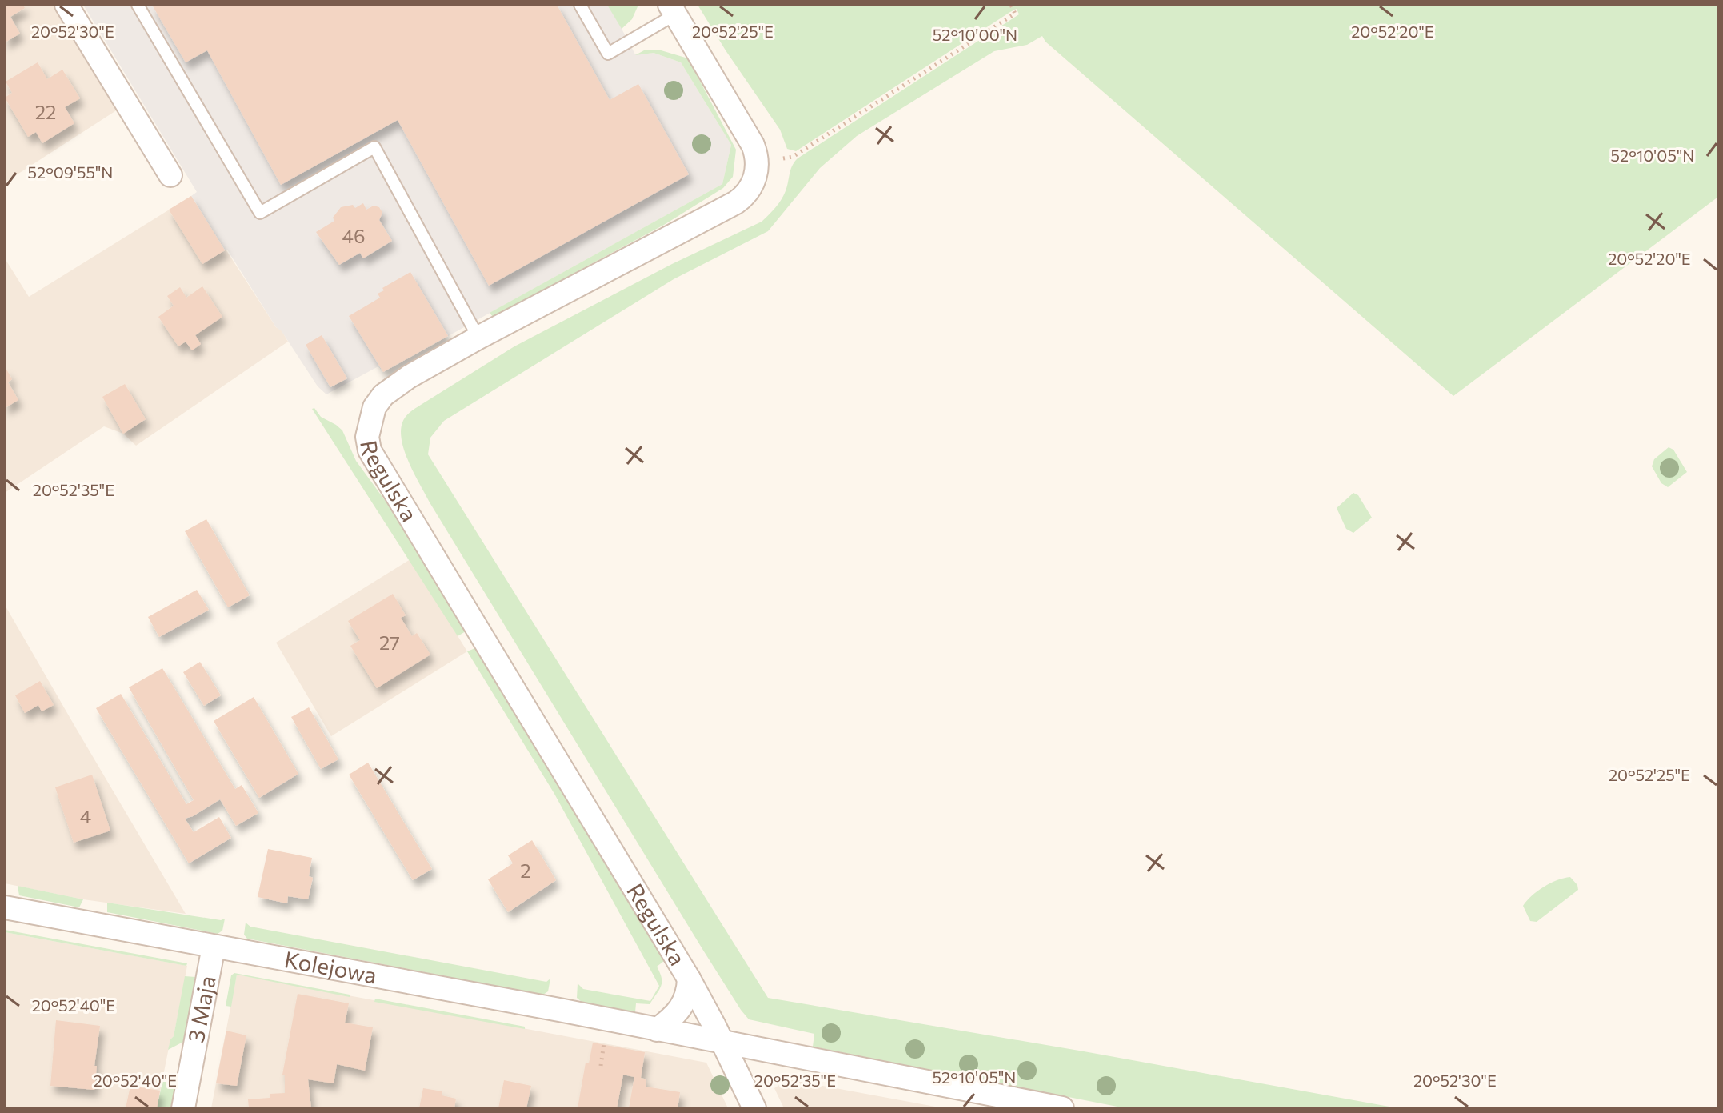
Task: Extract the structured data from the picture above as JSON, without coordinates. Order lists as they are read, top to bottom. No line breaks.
{"streets":{"street":["Regulska","Kolejowa","3 Maja"]},"crossings":[["Regulska","Kolejowa"],["Kolejowa","3 Maja"]],"house_numbers":["22","46","27","4","2"],"coordinates":["20°52'30\"E","20°52'25\"E","20°52'20\"E","52°10'00\"N","52°10'05\"N","52°09'55\"N","20°52'35\"E","20°52'40\"E"]}
